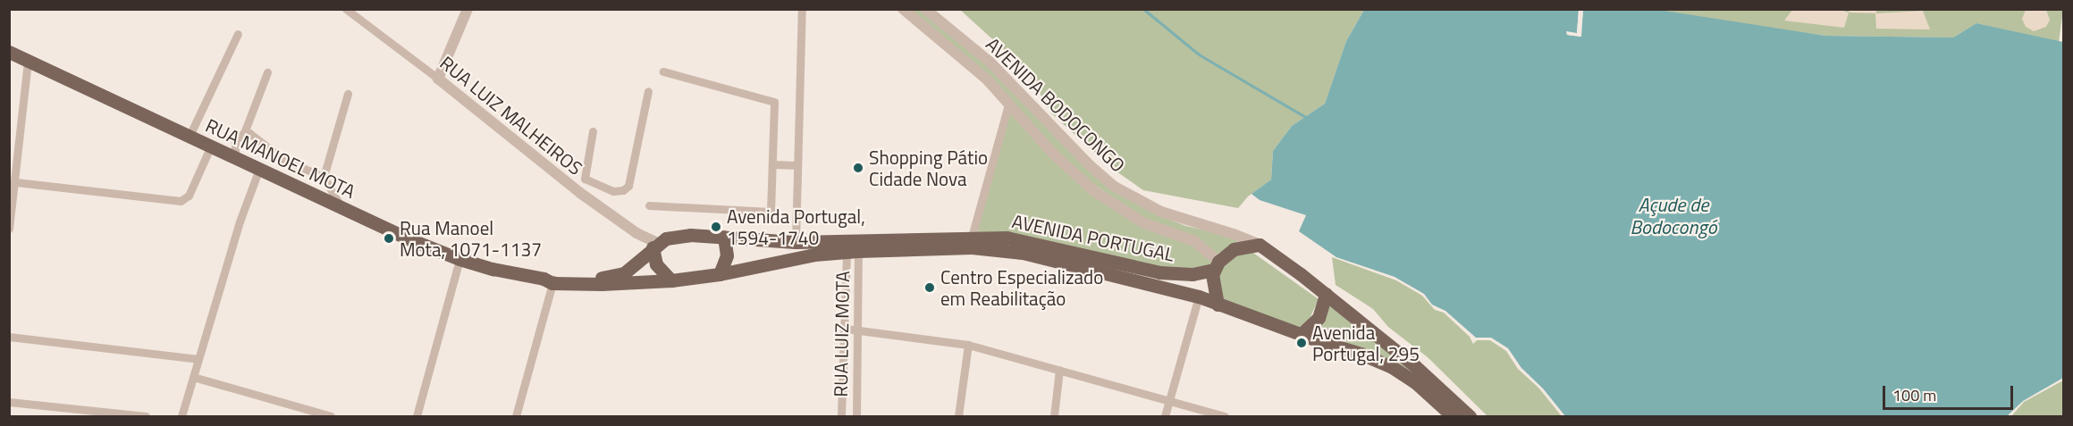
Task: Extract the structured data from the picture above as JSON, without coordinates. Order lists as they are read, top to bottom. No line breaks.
{"streets":{"main road":["RUA MANOEL MOTA","AVENIDA PORTUGAL"],"street":["AVENIDA BODOCONGO","RUA LUIZ MALHEIROS","RUA LUIZ MOTA"]},"crossings":[["AVENIDA BODOCONGO","AVENIDA PORTUGAL"],["RUA LUIZ MALHEIROS","AVENIDA PORTUGAL"],["RUA MANOEL MOTA","AVENIDA PORTUGAL"],["AVENIDA PORTUGAL","RUA LUIZ MOTA"]],"water":["Açude de Bodocongó"],"places":["Shopping Pátio Cidade Nova","Avenida Portugal, 1594-1740","Rua Manoel Mota, 1071-1137","Centro Especializado em Reabilitação","Avenida Portugal, 295"],"scale_bar":"100 m"}
